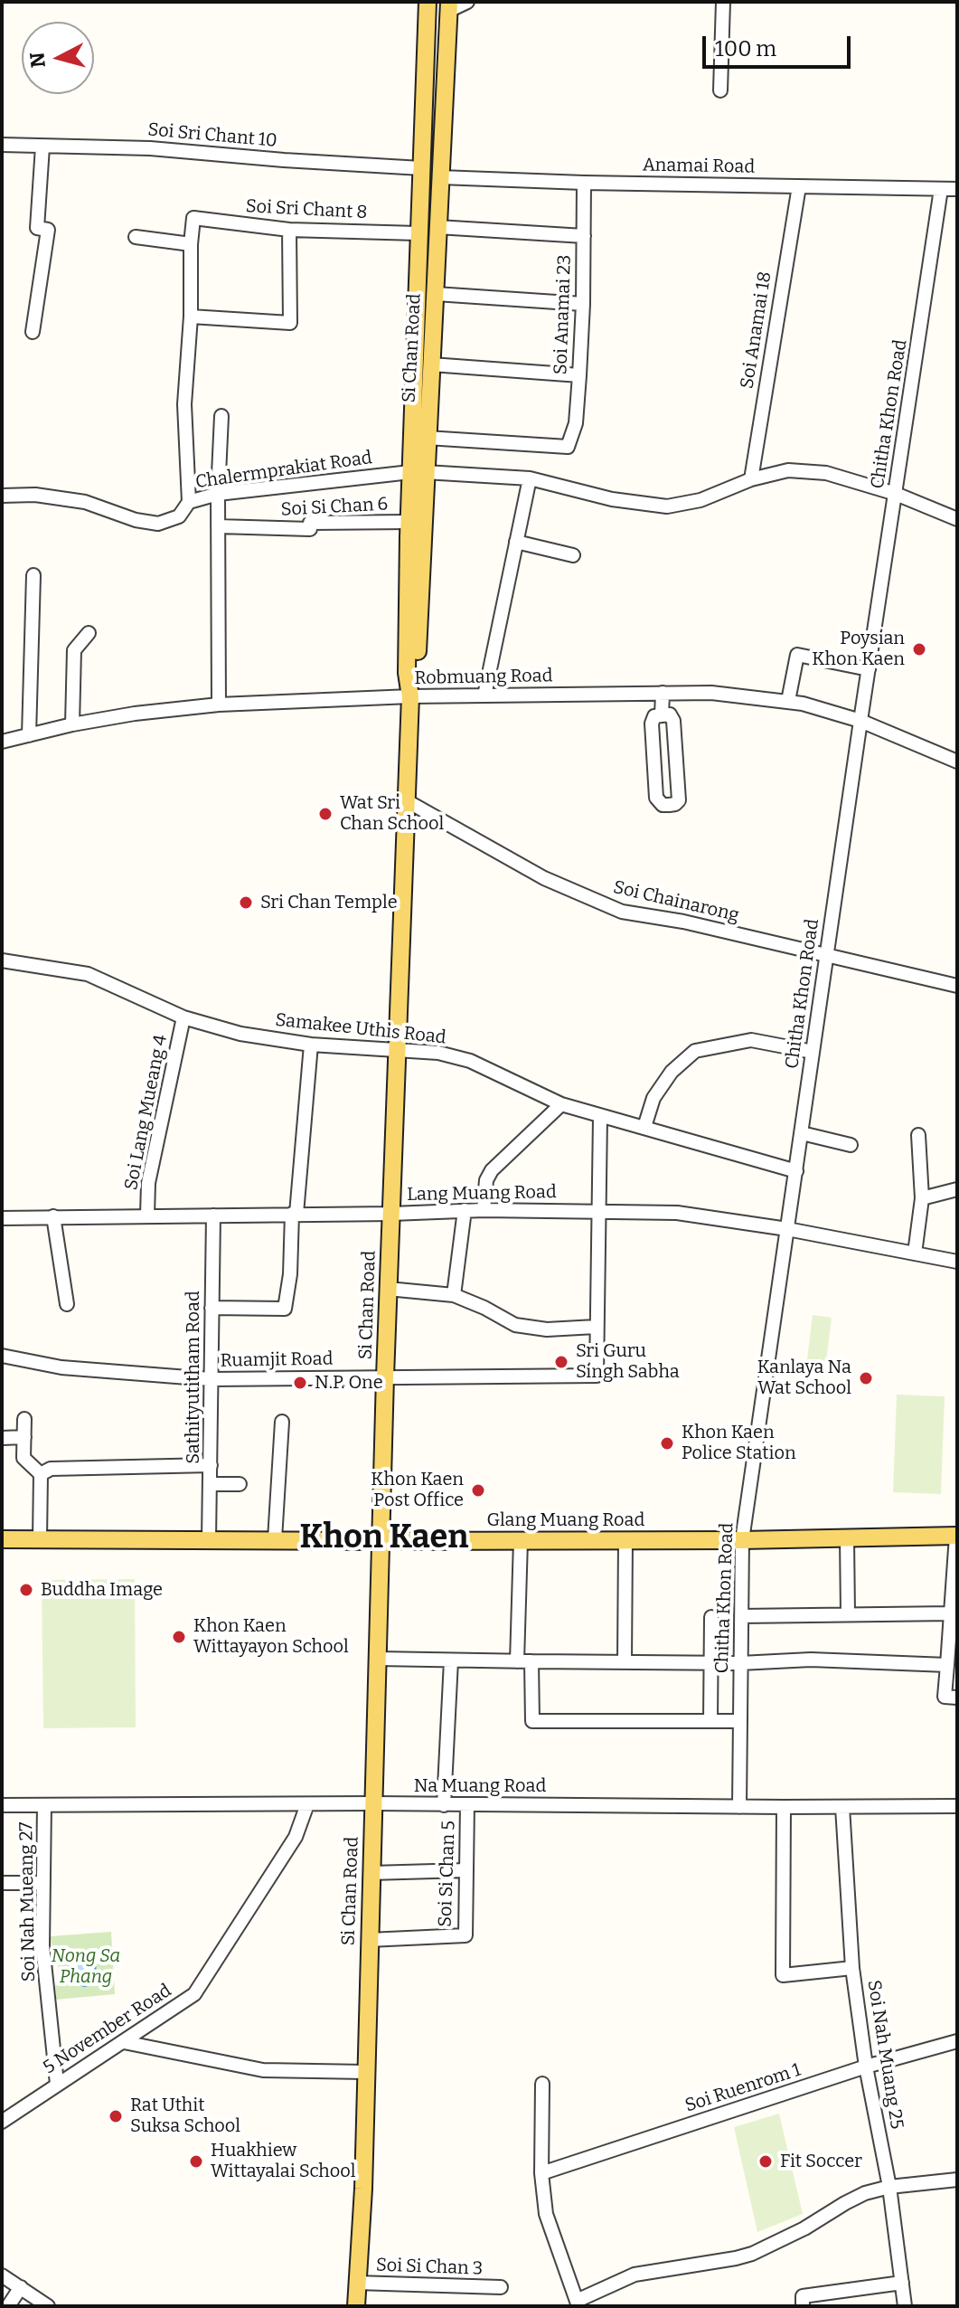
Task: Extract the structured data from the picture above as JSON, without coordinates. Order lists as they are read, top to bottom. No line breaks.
{"streets":{"main road":["Si Chan Road","Glang Muang Road"],"street":["Soi Sri Chant 10","Anamai Road","Soi Sri Chant 8","Soi Anamai 23","Soi Anamai 18","Chitha Khon Road","Chalermprakiat Road","Soi Si Chan 6","Robmuang Road","Soi Chainarong","Samakee Uthis Road","Soi Lang Mueang 4","Lang Muang Road","Ruamjit Road","Sathityutitham Road","Na Muang Road","Soi Si Chan 5","Soi Nah Mueang 27","5 November Road","Soi Nah Muang 25","Soi Ruenrom 1","Soi Si Chan 3"]},"crossings":[["Soi Sri Chant 10","Si Chan Road"],["Anamai Road","Soi Anamai 23"],["Anamai Road","Soi Anamai 18"],["Anamai Road","Si Chan Road"],["Anamai Road","Chitha Khon Road"],["Soi Sri Chant 8","Si Chan Road"],["Soi Anamai 23","Si Chan Road"],["Soi Anamai 18","Chalermprakiat Road"],["Si Chan Road","Chalermprakiat Road"],["Si Chan Road","Soi Si Chan 6"],["Si Chan Road","Robmuang Road"],["Si Chan Road","Soi Chainarong"],["Si Chan Road","Samakee Uthis Road"],["Si Chan Road","Lang Muang Road"],["Si Chan Road","Ruamjit Road"],["Si Chan Road","Glang Muang Road"],["Si Chan Road","Na Muang Road"],["Si Chan Road","Soi Si Chan 5"],["Si Chan Road","Soi Si Chan 3"],["Chitha Khon Road","Chalermprakiat Road"],["Chitha Khon Road","Robmuang Road"],["Chitha Khon Road","Soi Chainarong"],["Chitha Khon Road","Samakee Uthis Road"],["Chitha Khon Road","Lang Muang Road"],["Chitha Khon Road","Glang Muang Road"],["Chitha Khon Road","Na Muang Road"],["Samakee Uthis Road","Soi Lang Mueang 4"],["Soi Lang Mueang 4","Lang Muang Road"],["Lang Muang Road","Sathityutitham Road"],["Ruamjit Road","Sathityutitham Road"],["Sathityutitham Road","Glang Muang Road"],["Na Muang Road","Soi Si Chan 5"],["Na Muang Road","Soi Nah Mueang 27"],["Na Muang Road","5 November Road"],["Na Muang Road","Soi Nah Muang 25"],["Soi Nah Mueang 27","5 November Road"],["Soi Nah Muang 25","Soi Ruenrom 1"]],"districts":["Khon Kaen"],"parks":["Nong Sa Phang"],"places":["Poysian Khon Kaen","Wat Sri Chan School","Sri Chan Temple","Sri Guru Singh Sabha","Kanlaya Na Wat School","N.P. One","Khon Kaen Police Station","Khon Kaen Post Office","Buddha Image","Khon Kaen Wittayayon School","Rat Uthit Suksa School","Huakhiew Wittayalai School","Fit Soccer"],"scale_bar":"100 m","north":"left"}
